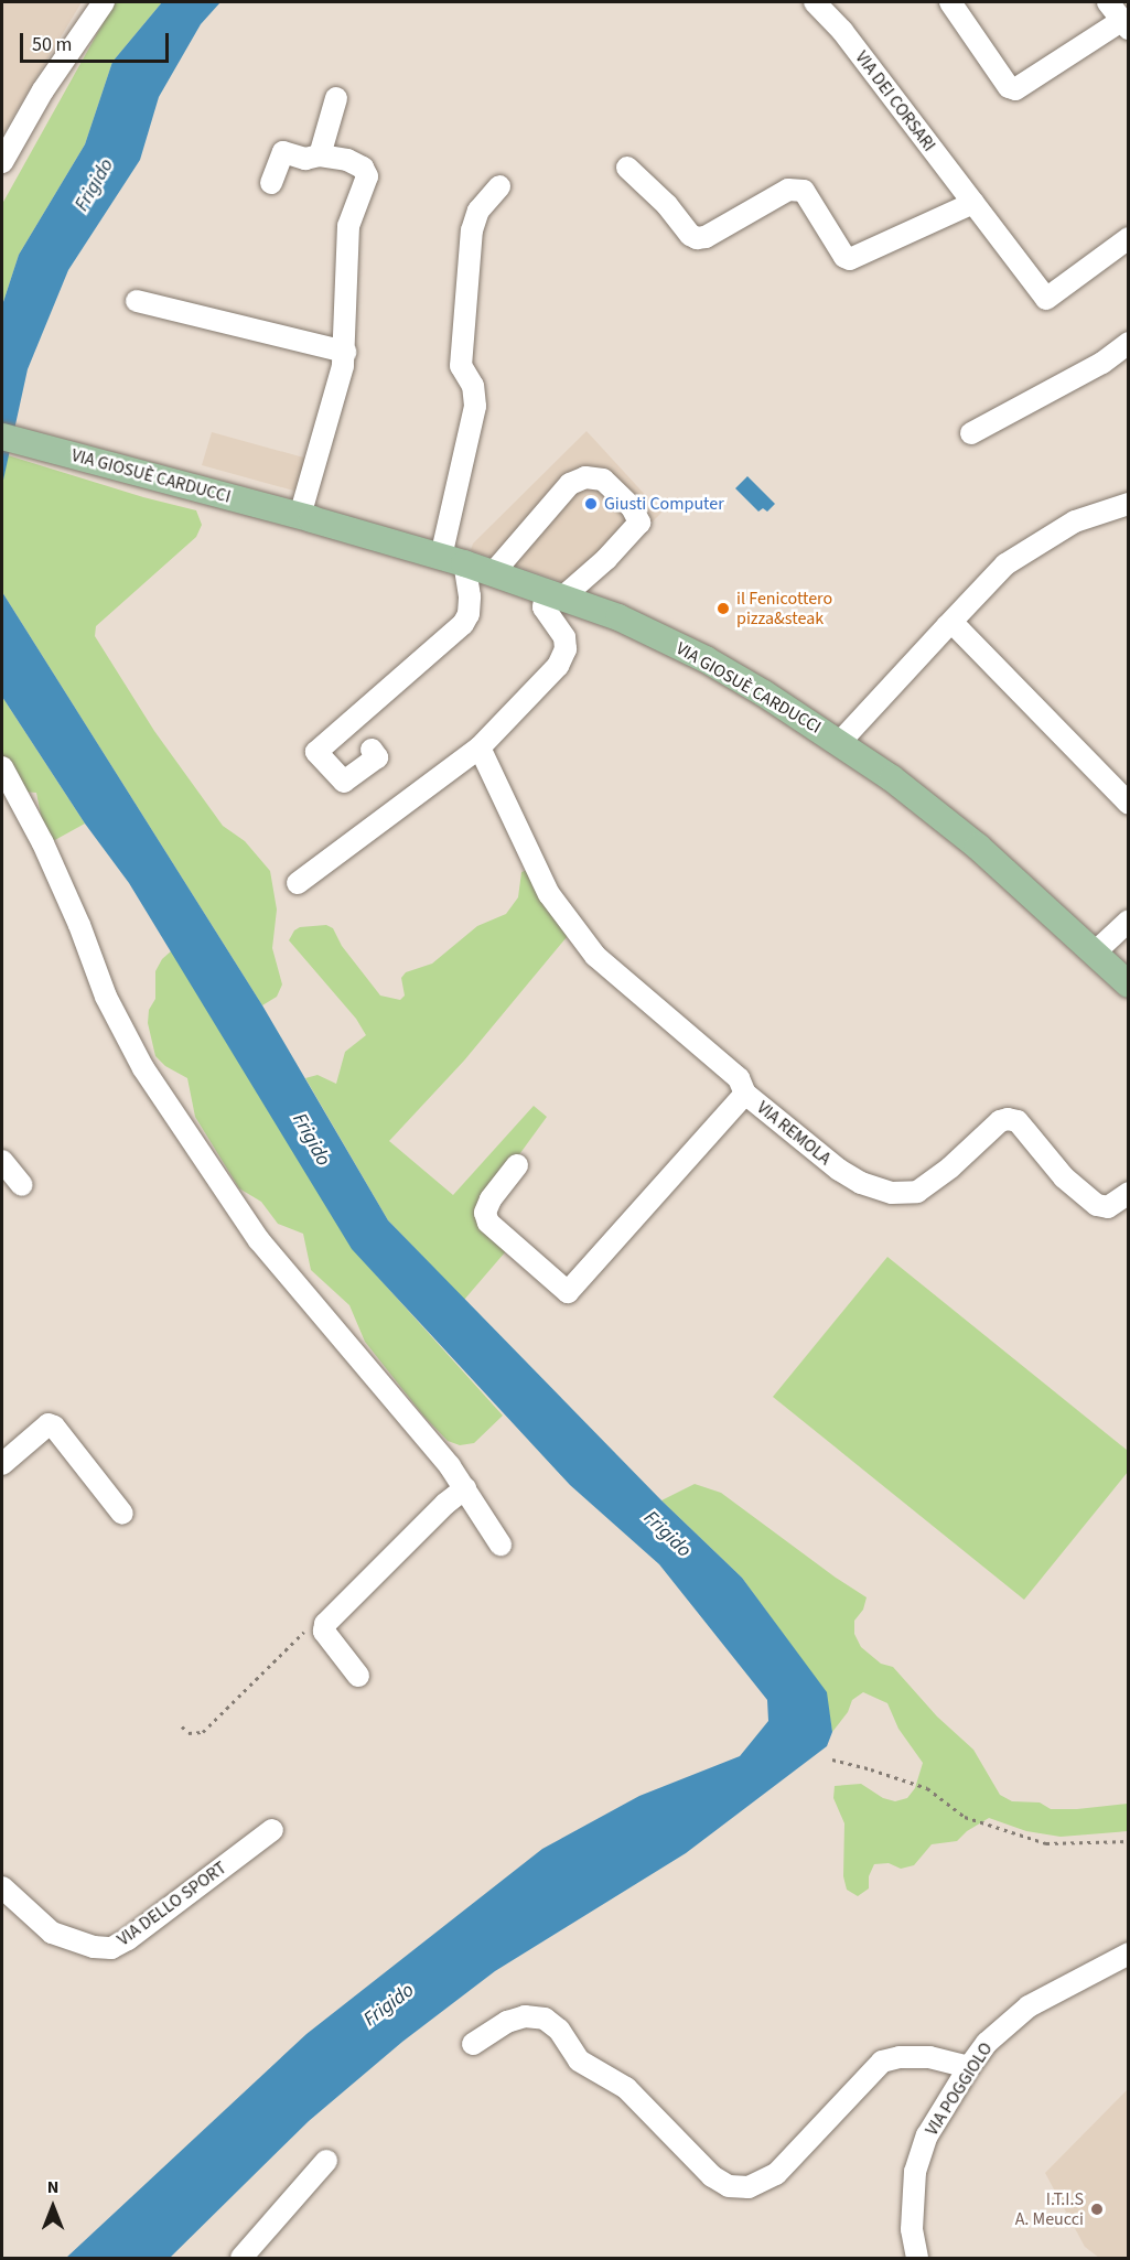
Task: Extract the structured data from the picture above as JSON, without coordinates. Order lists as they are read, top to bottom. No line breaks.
{"streets":{"main road":["VIA GIOSUÈ CARDUCCI"],"street":["VIA DEI CORSARI","VIA REMOLA","VIA DELLO SPORT","VIA POGGIOLO"]},"water":["Frigido"],"places":["Giusti Computer","il Fenicottero pizza&steak","I.T.I.S A. Meucci"],"scale_bar":"50 m","north":"top"}
